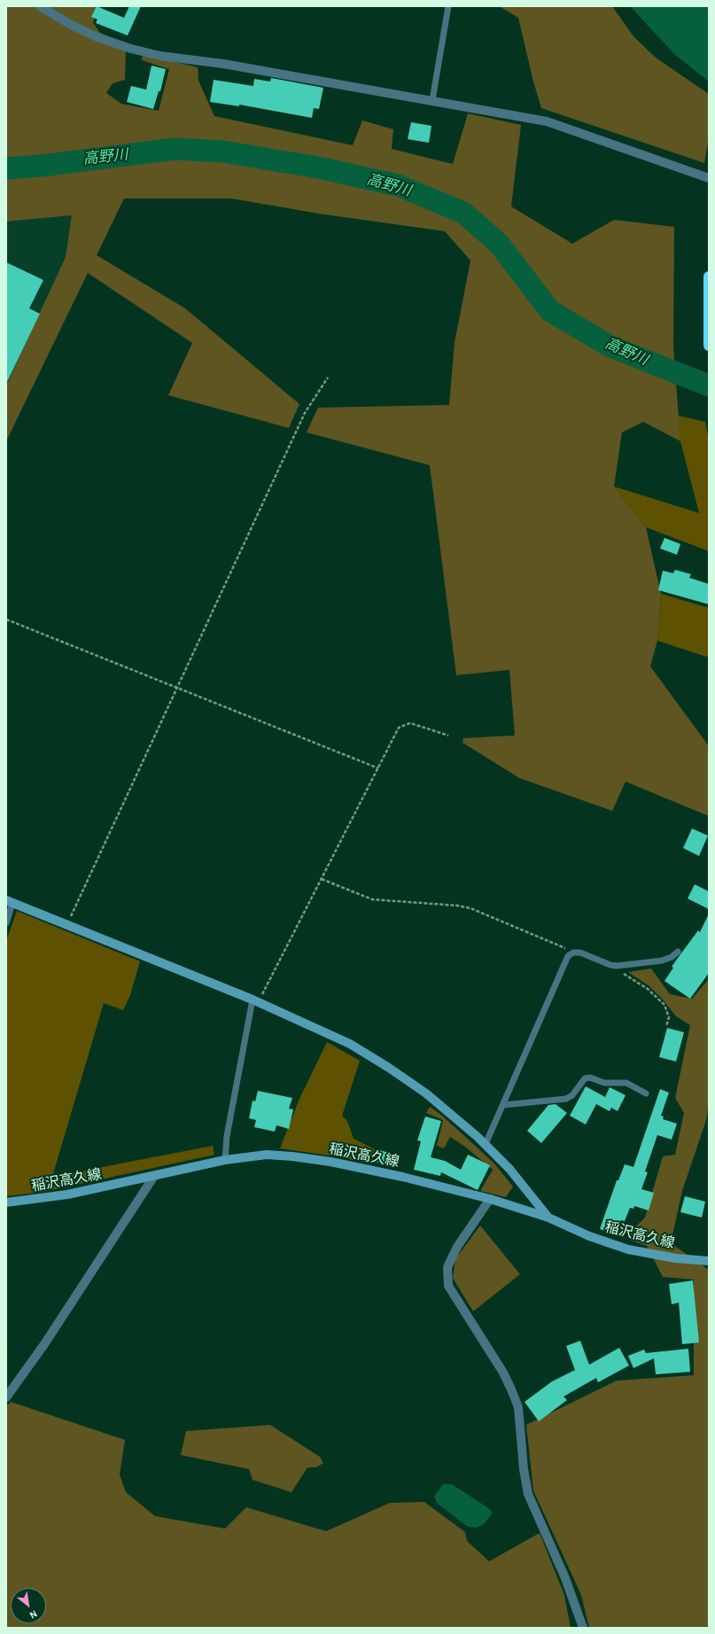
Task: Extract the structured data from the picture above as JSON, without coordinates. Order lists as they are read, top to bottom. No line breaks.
{"streets":{"main road":["稲沢高久線"]},"water":["高野川"],"north":"bottom right"}
